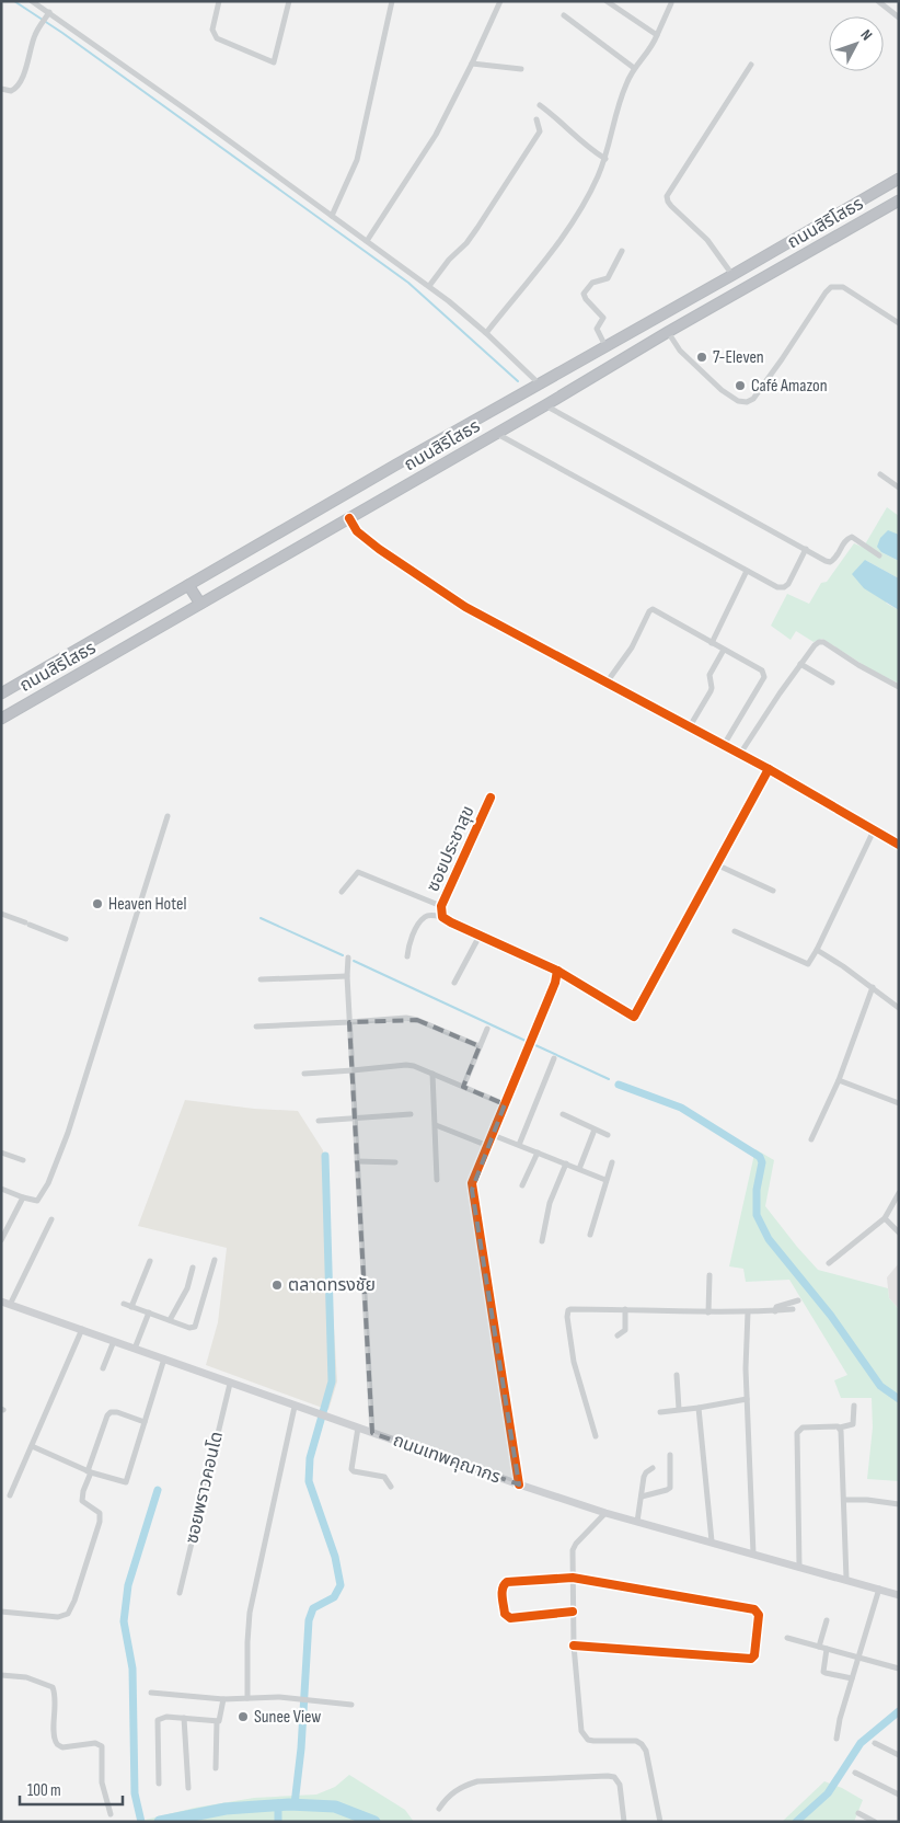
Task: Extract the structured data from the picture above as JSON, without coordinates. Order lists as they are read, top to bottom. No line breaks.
{"streets":{"highway":["ถนนสิริโสธร"],"main road":["ถนนเทพคุณากร"],"street":["ซอยประชาสุข","ซอยพราวคอนโด"]},"crossings":[["ถนนเทพคุณากร","ซอยพราวคอนโด"]],"places":["7-Eleven","Café Amazon","Heaven Hotel","ตลาดทรงชัย","Sunee View"],"scale_bar":"100 m","north":"top right"}
